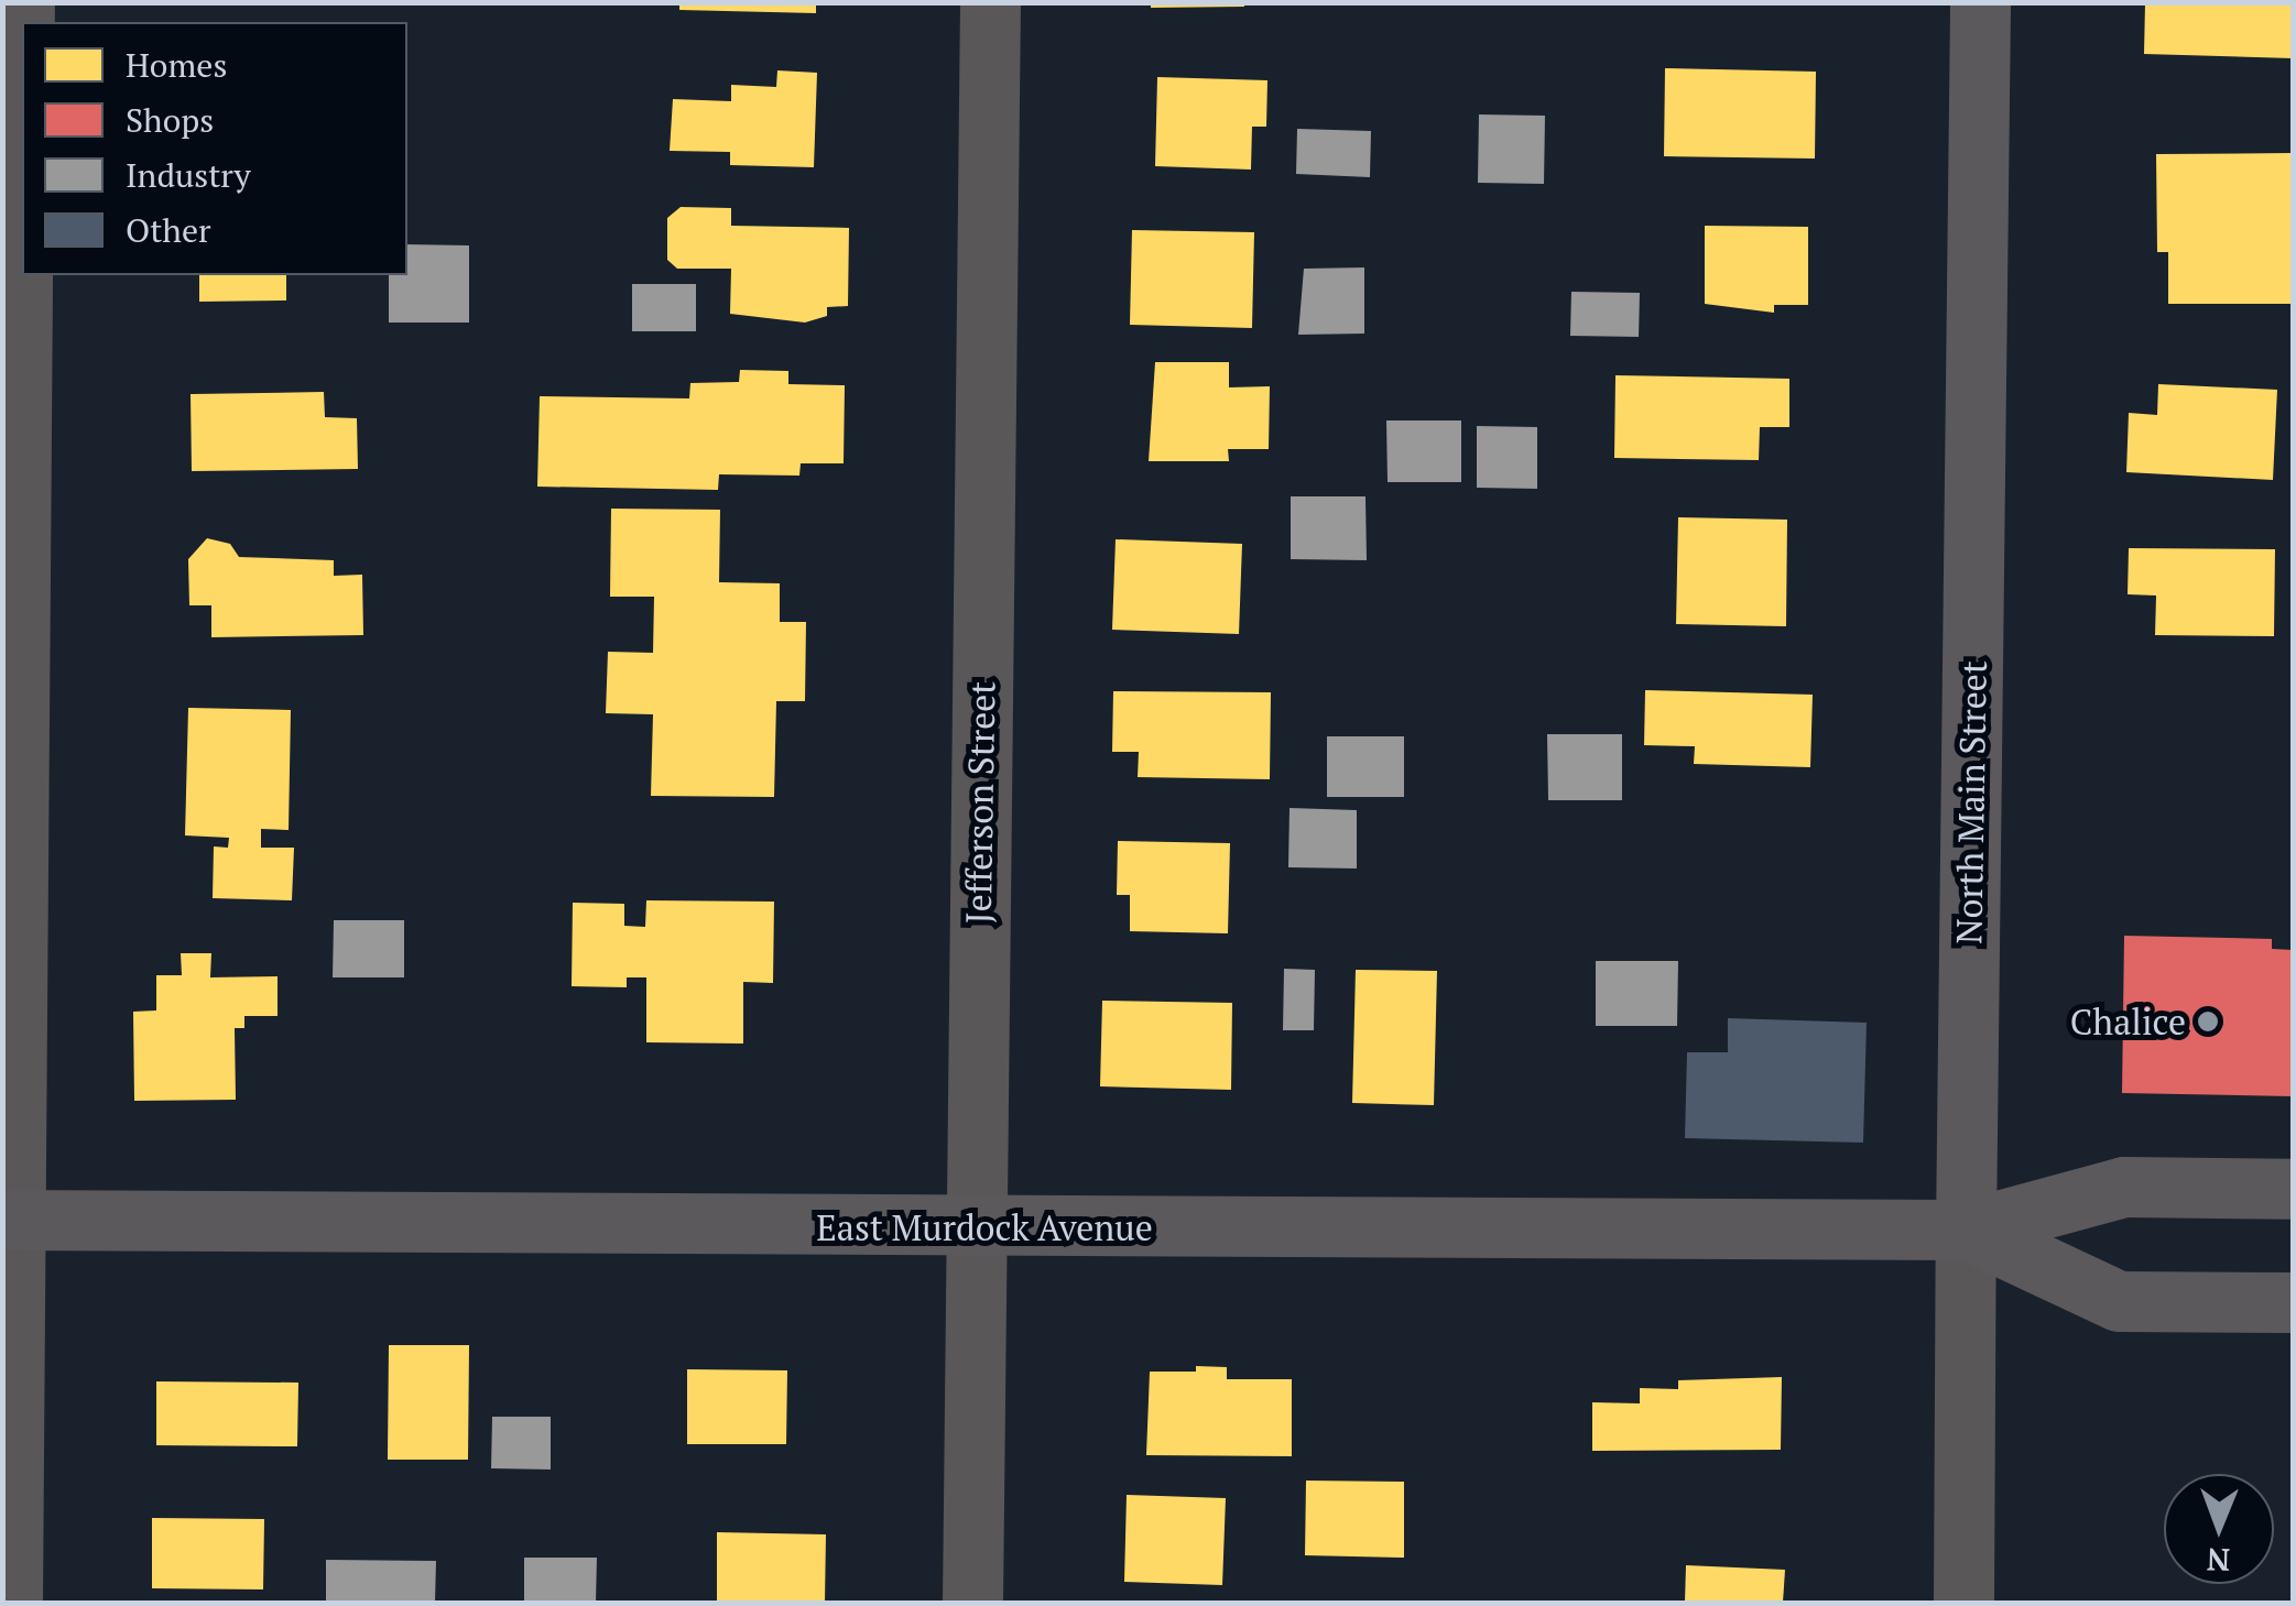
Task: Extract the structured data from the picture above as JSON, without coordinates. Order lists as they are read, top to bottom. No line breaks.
{"streets":{"main road":["North Main Street","East Murdock Avenue"],"street":["Jefferson Street"]},"crossings":[["Jefferson Street","East Murdock Avenue"],["North Main Street","East Murdock Avenue"]],"places":["Chalice"],"legend":["Homes","Shops","Industry","Other"],"north":"bottom"}
